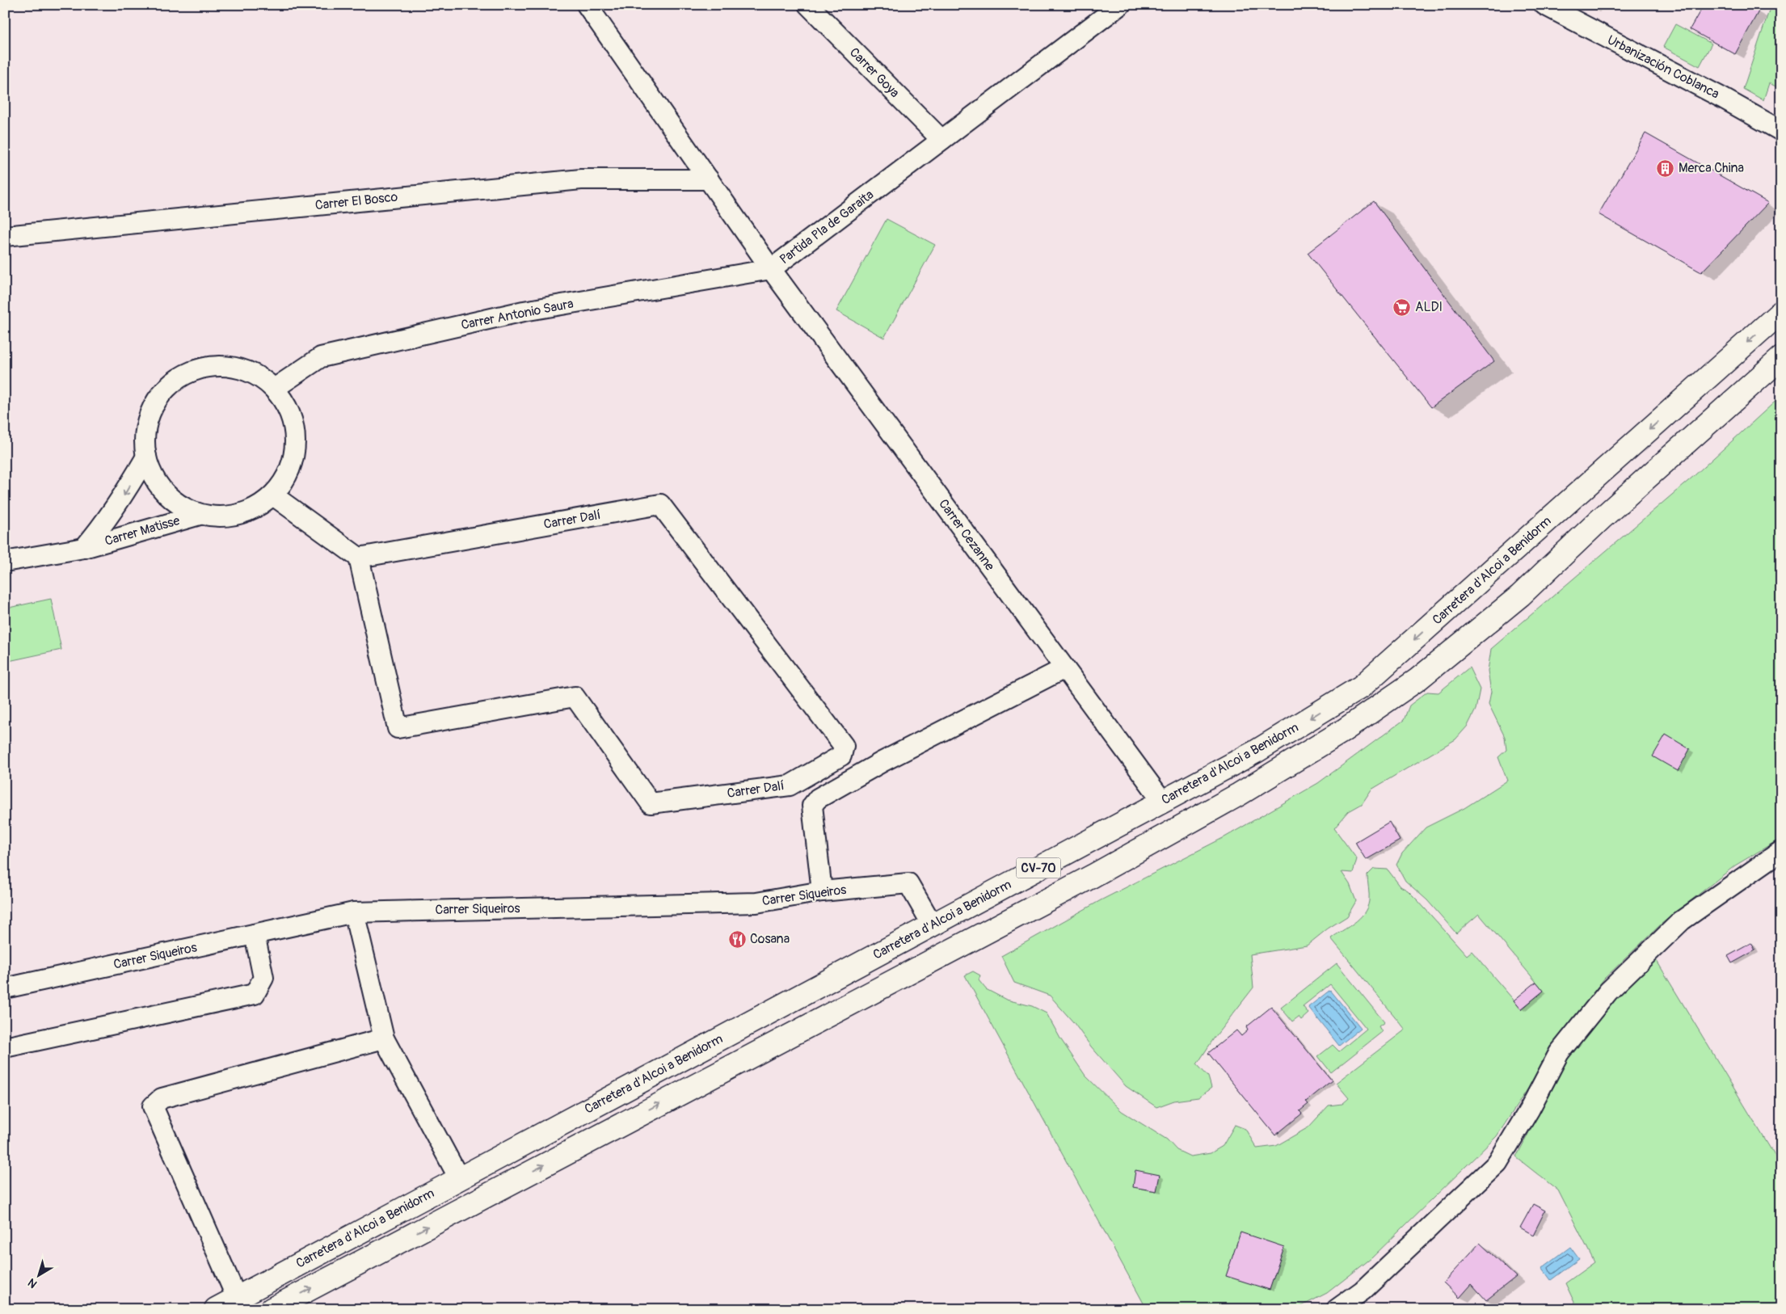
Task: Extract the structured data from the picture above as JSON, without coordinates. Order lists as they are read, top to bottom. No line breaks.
{"streets":{"main road":["Carretera d'Alcoi a Benidorm","CV-70"],"street":["Urbanización Coblanca","Carrer Goya","Carrer El Bosco","Partida Pla de Garaita","Carrer Antonio Saura","Carrer Dalí","Carrer Matisse","Carrer Cezanne","Carrer Siqueiros"]},"crossings":[["Carrer Goya","Partida Pla de Garaita"],["Carrer El Bosco","Partida Pla de Garaita"],["Partida Pla de Garaita","Carrer Antonio Saura"],["Partida Pla de Garaita","Carrer Cezanne"],["Carrer Antonio Saura","Carrer Cezanne"],["Carrer Cezanne","Carretera d'Alcoi a Benidorm"],["Carretera d'Alcoi a Benidorm","Carrer Siqueiros"]],"one_way":["Carrer Matisse"],"places":{"building":["Merca China"],"supermarket":["ALDI"],"restaurant":["Cosana"]},"north":"bottom left"}
